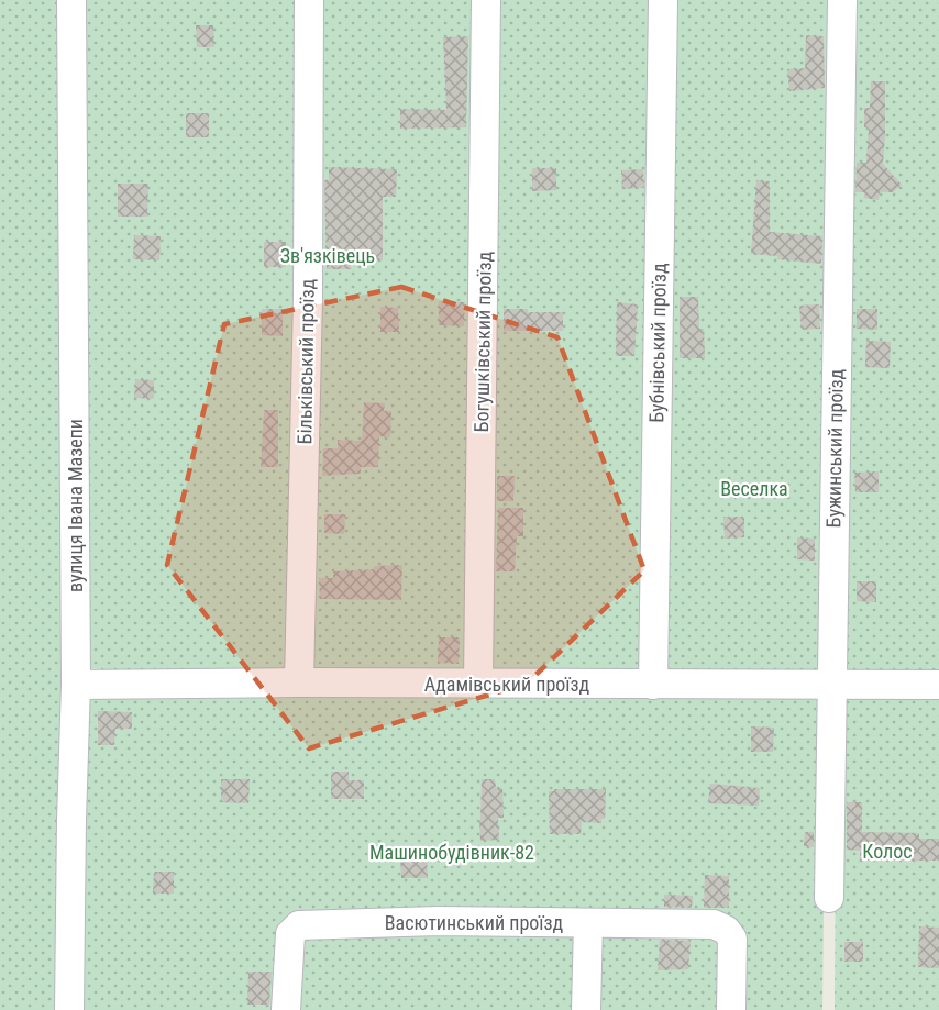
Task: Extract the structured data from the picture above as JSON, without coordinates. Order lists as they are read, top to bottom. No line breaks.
{"streets":{"street":["Богушківський проїзд","Бубнівський проїзд","Більківський проїзд","Бужинський проїзд","вулиця Івана Мазепи","Адамівський проїзд","Васютинський проїзд"]},"crossings":[["Богушківський проїзд","Адамівський проїзд"],["Бубнівський проїзд","Адамівський проїзд"],["Більківський проїзд","Адамівський проїзд"],["Бужинський проїзд","Адамівський проїзд"],["вулиця Івана Мазепи","Адамівський проїзд"]],"parks":["Зв'язківець","Веселка","Колос","Машинобудівник-82"]}
